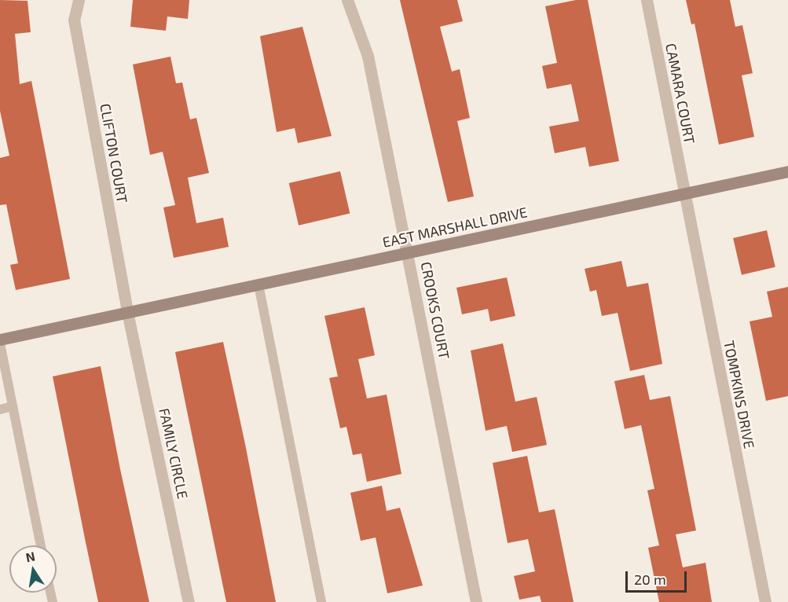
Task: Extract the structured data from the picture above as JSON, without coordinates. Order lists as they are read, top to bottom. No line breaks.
{"streets":{"main road":["EAST MARSHALL DRIVE"],"street":["CAMARA COURT","CLIFTON COURT","CROOKS COURT","TOMPKINS DRIVE","FAMILY CIRCLE"]},"crossings":[["CAMARA COURT","EAST MARSHALL DRIVE"],["CAMARA COURT","TOMPKINS DRIVE"],["CLIFTON COURT","EAST MARSHALL DRIVE"],["CLIFTON COURT","FAMILY CIRCLE"],["EAST MARSHALL DRIVE","CROOKS COURT"],["EAST MARSHALL DRIVE","TOMPKINS DRIVE"],["EAST MARSHALL DRIVE","FAMILY CIRCLE"]],"scale_bar":"20 m","north":"top"}
